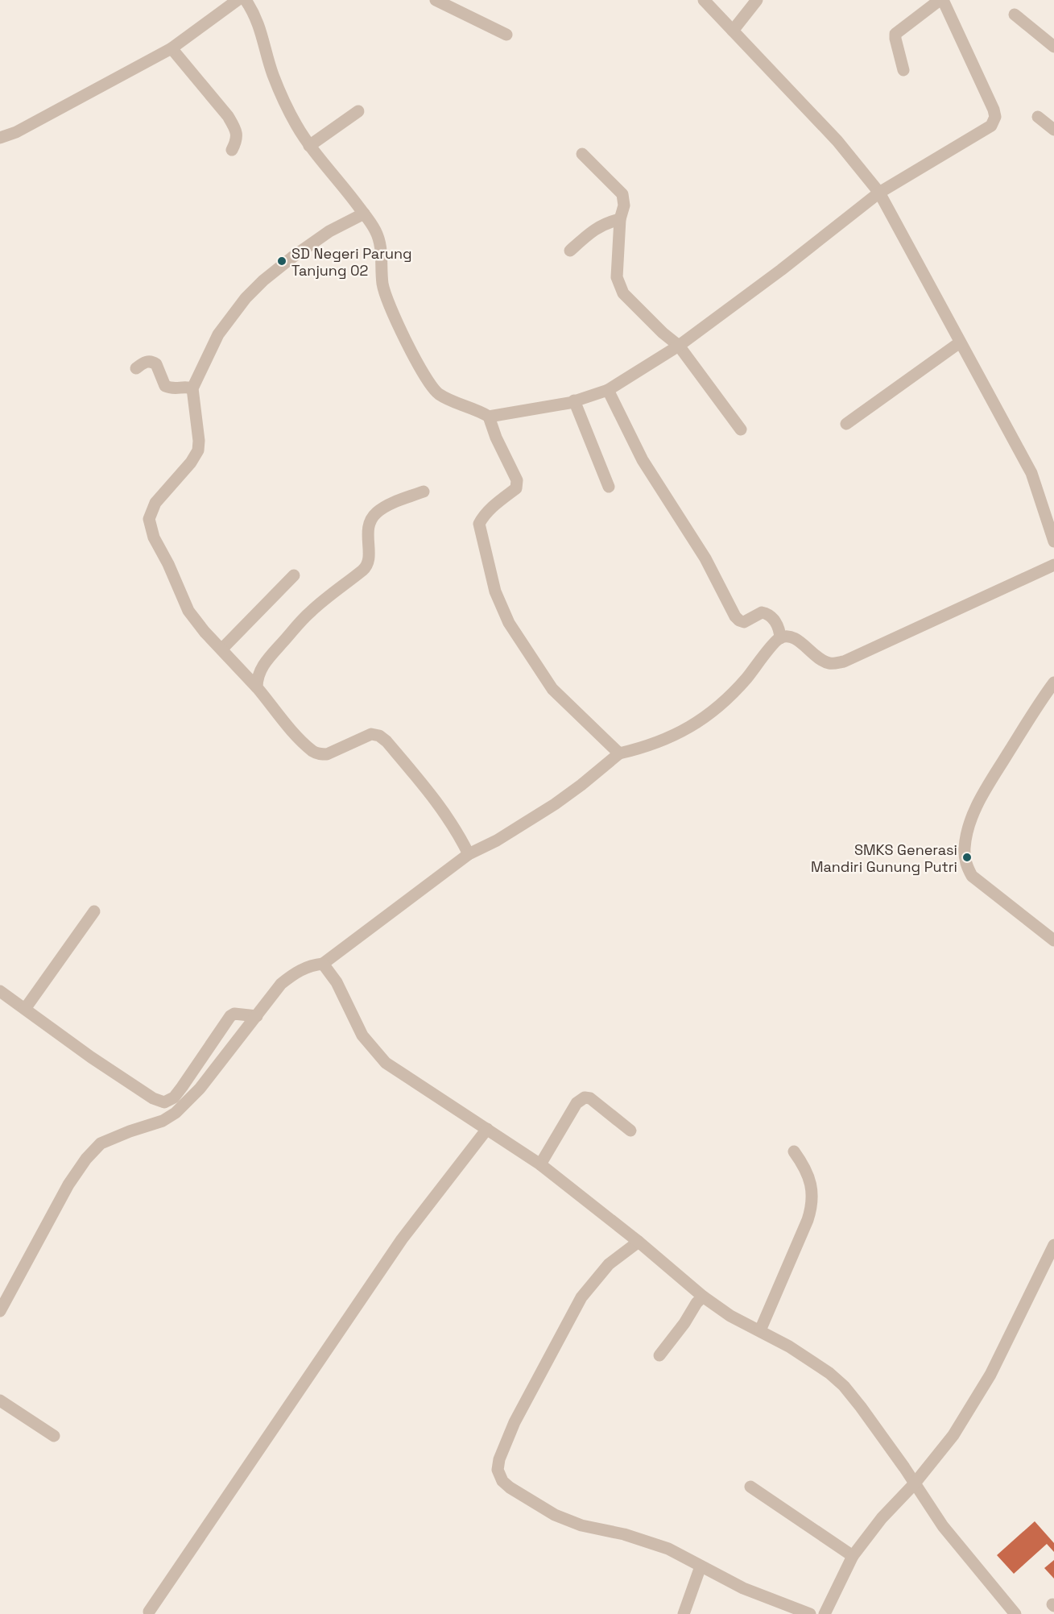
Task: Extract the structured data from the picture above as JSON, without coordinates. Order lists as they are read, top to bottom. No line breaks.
{"places":["SD Negeri Parung Tanjung 02","SMKS Generasi Mandiri Gunung Putri"]}
